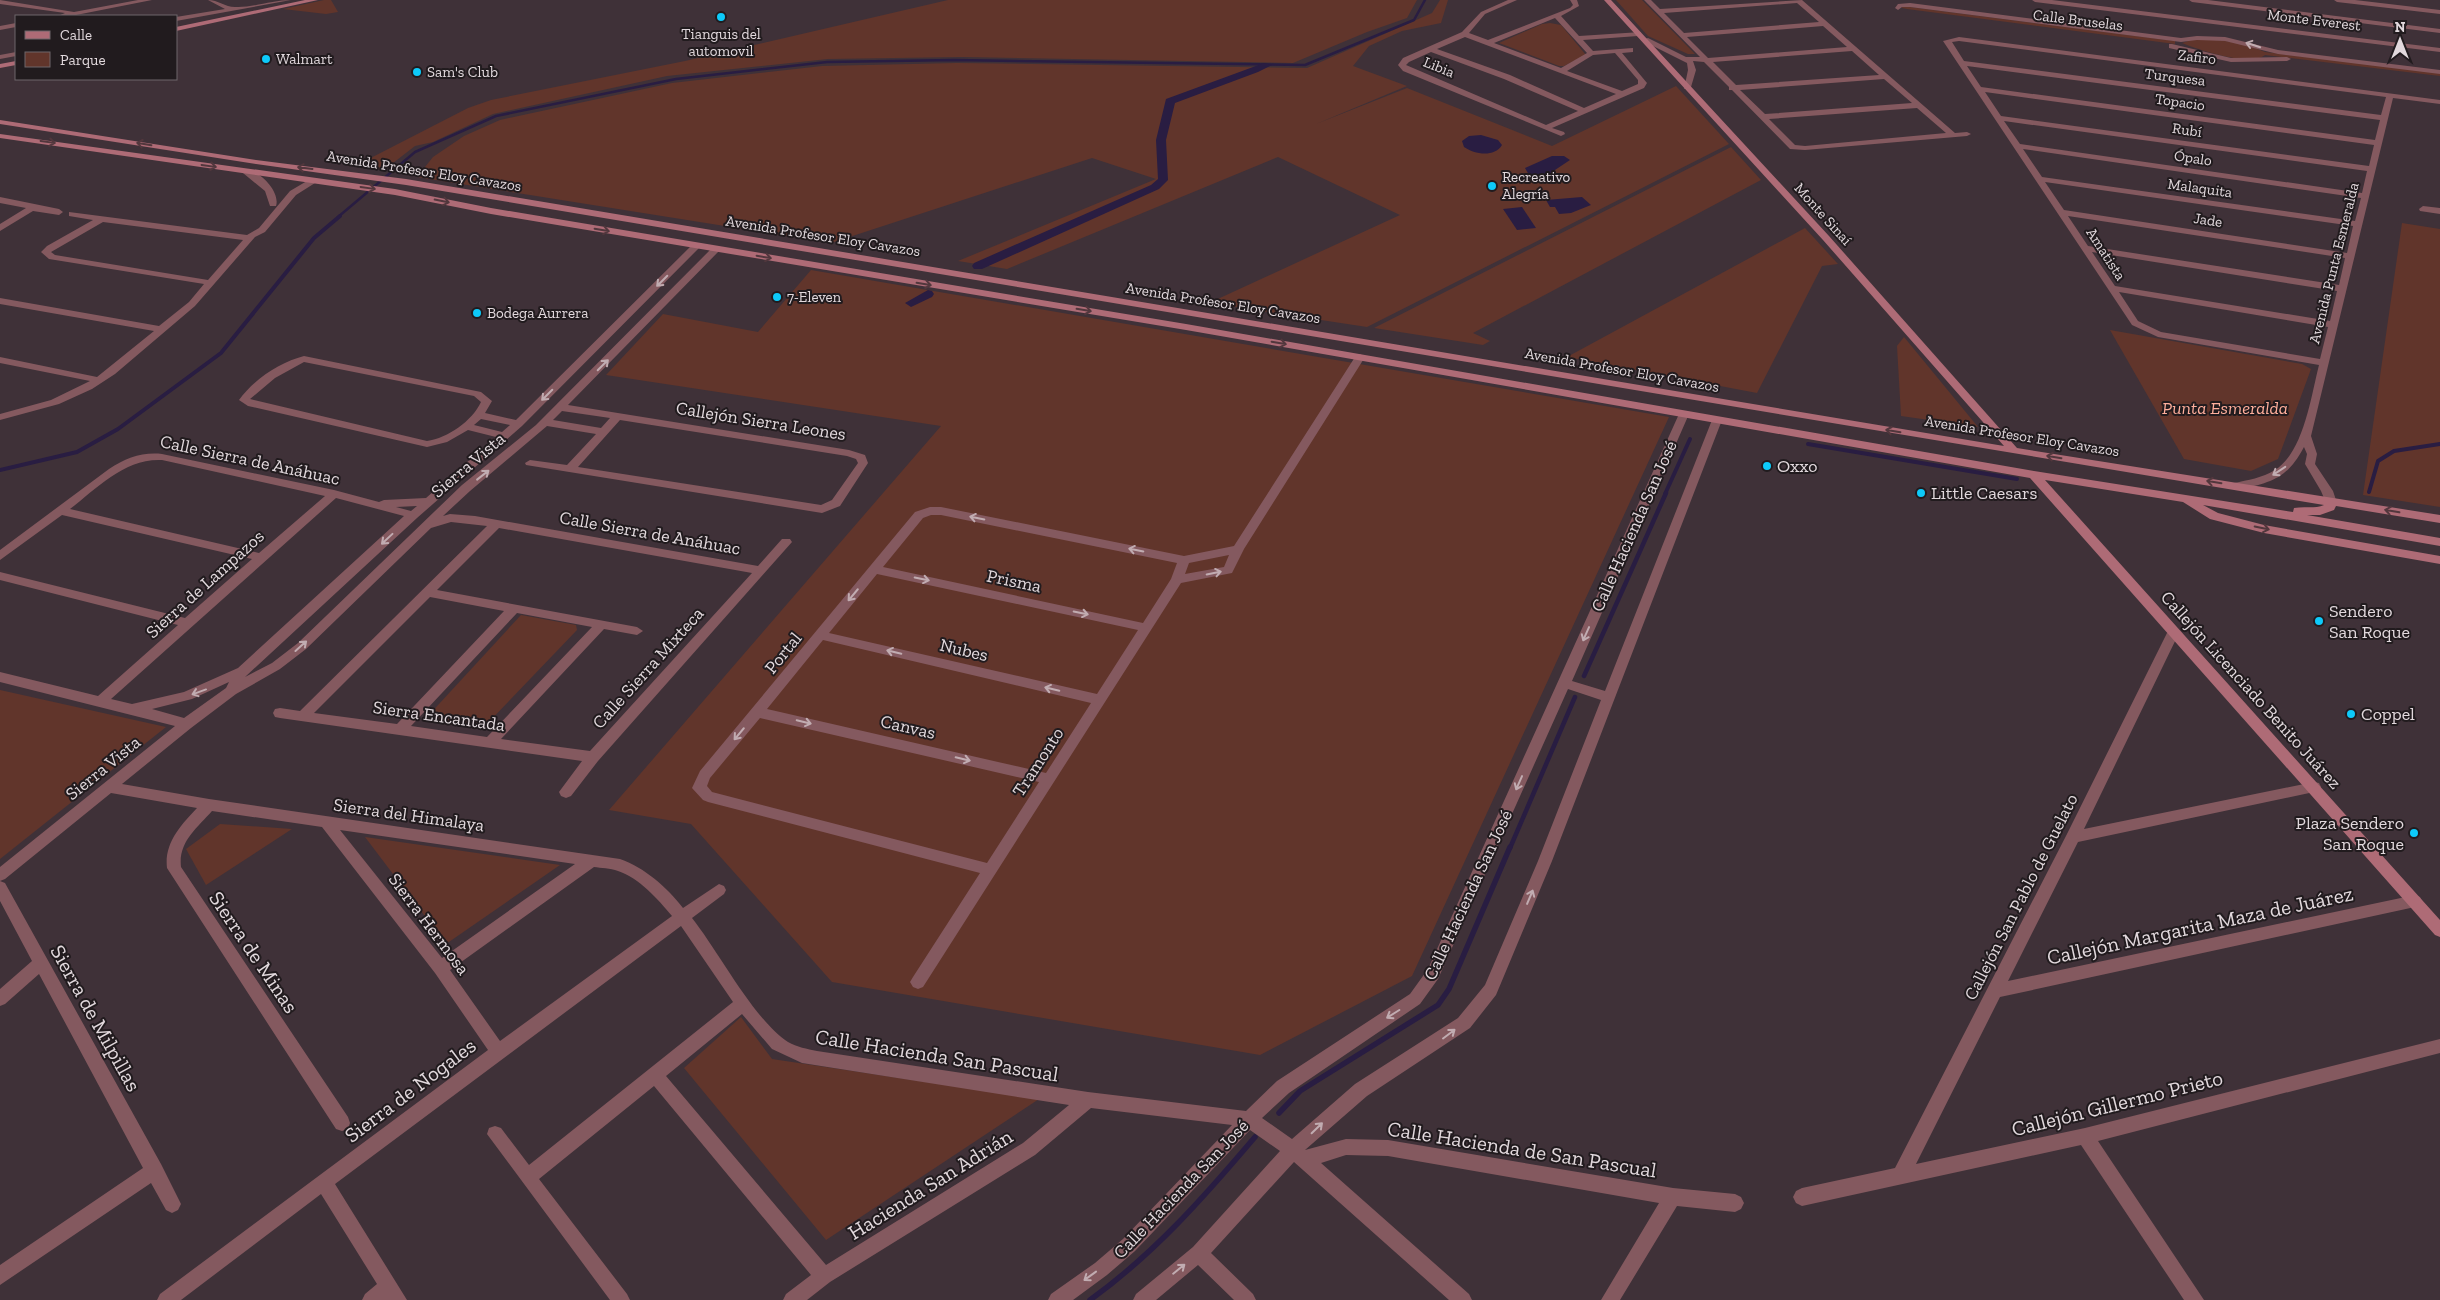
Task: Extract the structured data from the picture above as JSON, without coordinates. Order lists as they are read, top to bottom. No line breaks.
{"streets":{"main road":["Avenida Profesor Eloy Cavazos","Monte Sinaí","Callejón Licenciado Benito Juárez"],"street":["Calle Bruselas","Monte Everest","Zafiro","Libia","Turquesa","Topacio","Rubí","Ópalo","Malaquita","Jade","Amatista","Avenida Punta Esmeralda","Callejón Sierra Leones","Calle Sierra de Anáhuac","Sierra Vista","Calle Hacienda San José","Prisma","Sierra de Lampazos","Nubes","Portal","Calle Sierra Mixteca","Sierra Encantada","Canvas","Tramonto","Sierra del Himalaya","Callejón San Pablo de Guelato","Sierra Hermosa","Callejón Margarita Maza de Juárez","Sierra de Minas","Sierra de Milpillas","Calle Hacienda San Pascual","Sierra de Nogales","Callejón Gillermo Prieto","Calle Hacienda de San Pascual","Hacienda San Adrián"]},"crossings":[["Zafiro","Amatista"],["Zafiro","Avenida Punta Esmeralda"],["Turquesa","Amatista"],["Turquesa","Avenida Punta Esmeralda"],["Topacio","Amatista"],["Topacio","Avenida Punta Esmeralda"],["Rubí","Amatista"],["Rubí","Avenida Punta Esmeralda"],["Ópalo","Amatista"],["Ópalo","Avenida Punta Esmeralda"],["Avenida Profesor Eloy Cavazos","Monte Sinaí"],["Avenida Profesor Eloy Cavazos","Avenida Punta Esmeralda"],["Avenida Profesor Eloy Cavazos","Sierra Vista"],["Avenida Profesor Eloy Cavazos","Calle Hacienda San José"],["Avenida Profesor Eloy Cavazos","Callejón Licenciado Benito Juárez"],["Malaquita","Amatista"],["Malaquita","Avenida Punta Esmeralda"],["Jade","Amatista"],["Jade","Avenida Punta Esmeralda"],["Amatista","Avenida Punta Esmeralda"],["Callejón Sierra Leones","Sierra Vista"],["Calle Sierra de Anáhuac","Sierra Vista"],["Calle Sierra de Anáhuac","Sierra de Lampazos"],["Calle Sierra de Anáhuac","Calle Sierra Mixteca"],["Sierra Vista","Sierra del Himalaya"],["Calle Hacienda San José","Calle Hacienda San Pascual"],["Calle Hacienda San José","Calle Hacienda de San Pascual"],["Prisma","Portal"],["Prisma","Tramonto"],["Nubes","Portal"],["Nubes","Tramonto"],["Portal","Canvas"],["Portal","Tramonto"],["Calle Sierra Mixteca","Sierra Encantada"],["Callejón Licenciado Benito Juárez","Callejón San Pablo de Guelato"],["Callejón Licenciado Benito Juárez","Callejón Margarita Maza de Juárez"],["Canvas","Tramonto"],["Sierra del Himalaya","Sierra Hermosa"],["Sierra del Himalaya","Sierra de Minas"],["Sierra del Himalaya","Calle Hacienda San Pascual"],["Sierra del Himalaya","Sierra de Nogales"],["Callejón San Pablo de Guelato","Callejón Margarita Maza de Juárez"],["Callejón San Pablo de Guelato","Callejón Gillermo Prieto"],["Sierra Hermosa","Sierra de Nogales"],["Calle Hacienda San Pascual","Sierra de Nogales"],["Calle Hacienda San Pascual","Hacienda San Adrián"]],"one_way":["Prisma","Nubes","Canvas"],"parks":["Punta Esmeralda"],"places":["Tianguis del automovil","Walmart","Sam's Club","Recreativo Alegría","7-Eleven","Bodega Aurrera","Oxxo","Little Caesars","Sendero San Roque","Coppel","Plaza Sendero San Roque"],"legend":["Calle","Parque"],"north":"top"}
